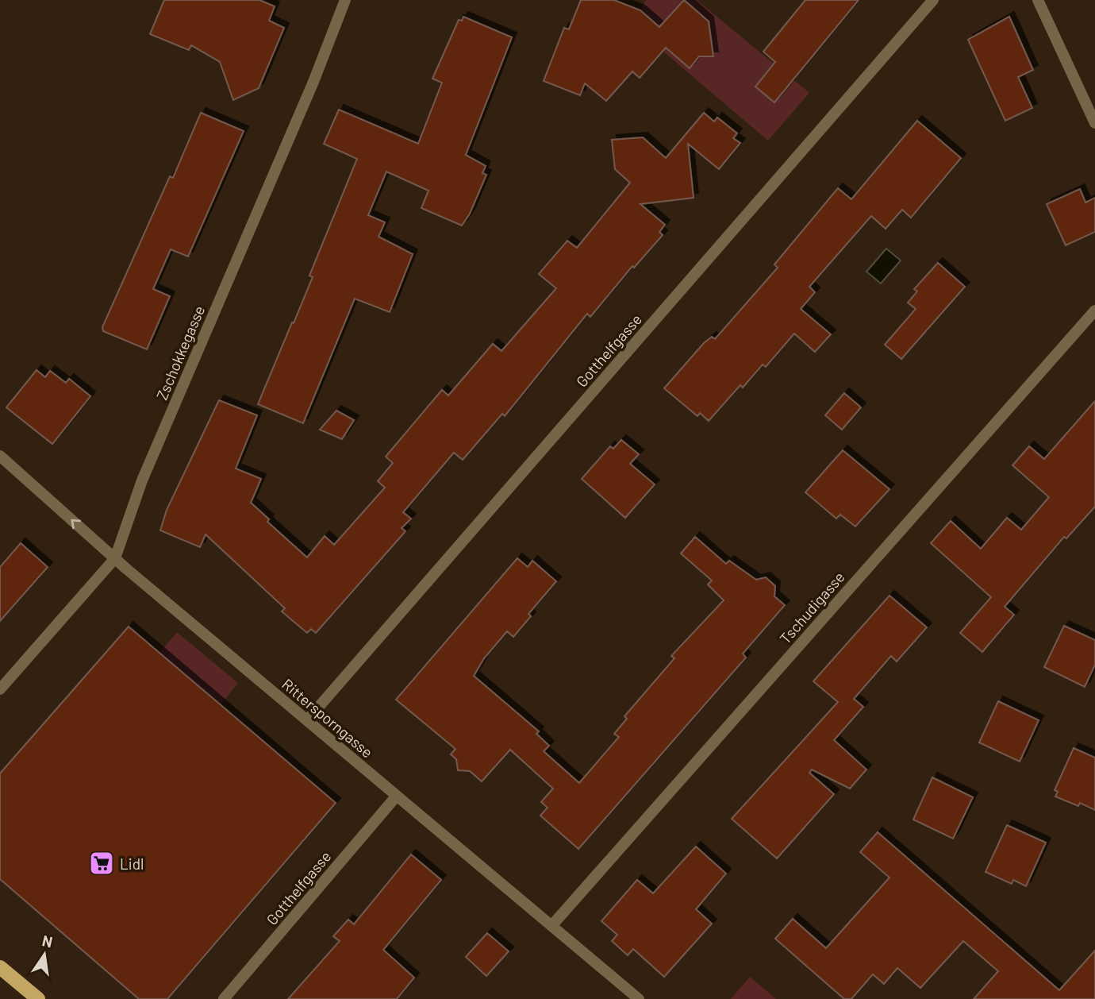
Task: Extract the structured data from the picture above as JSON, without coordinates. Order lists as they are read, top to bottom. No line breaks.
{"streets":{"street":["Gotthelfgasse","Zschokkegasse","Tschudigasse","Rittersporngasse"]},"crossings":[["Gotthelfgasse","Rittersporngasse"],["Zschokkegasse","Rittersporngasse"],["Tschudigasse","Rittersporngasse"]],"places":{"supermarket":["Lidl"]},"north":"top"}
